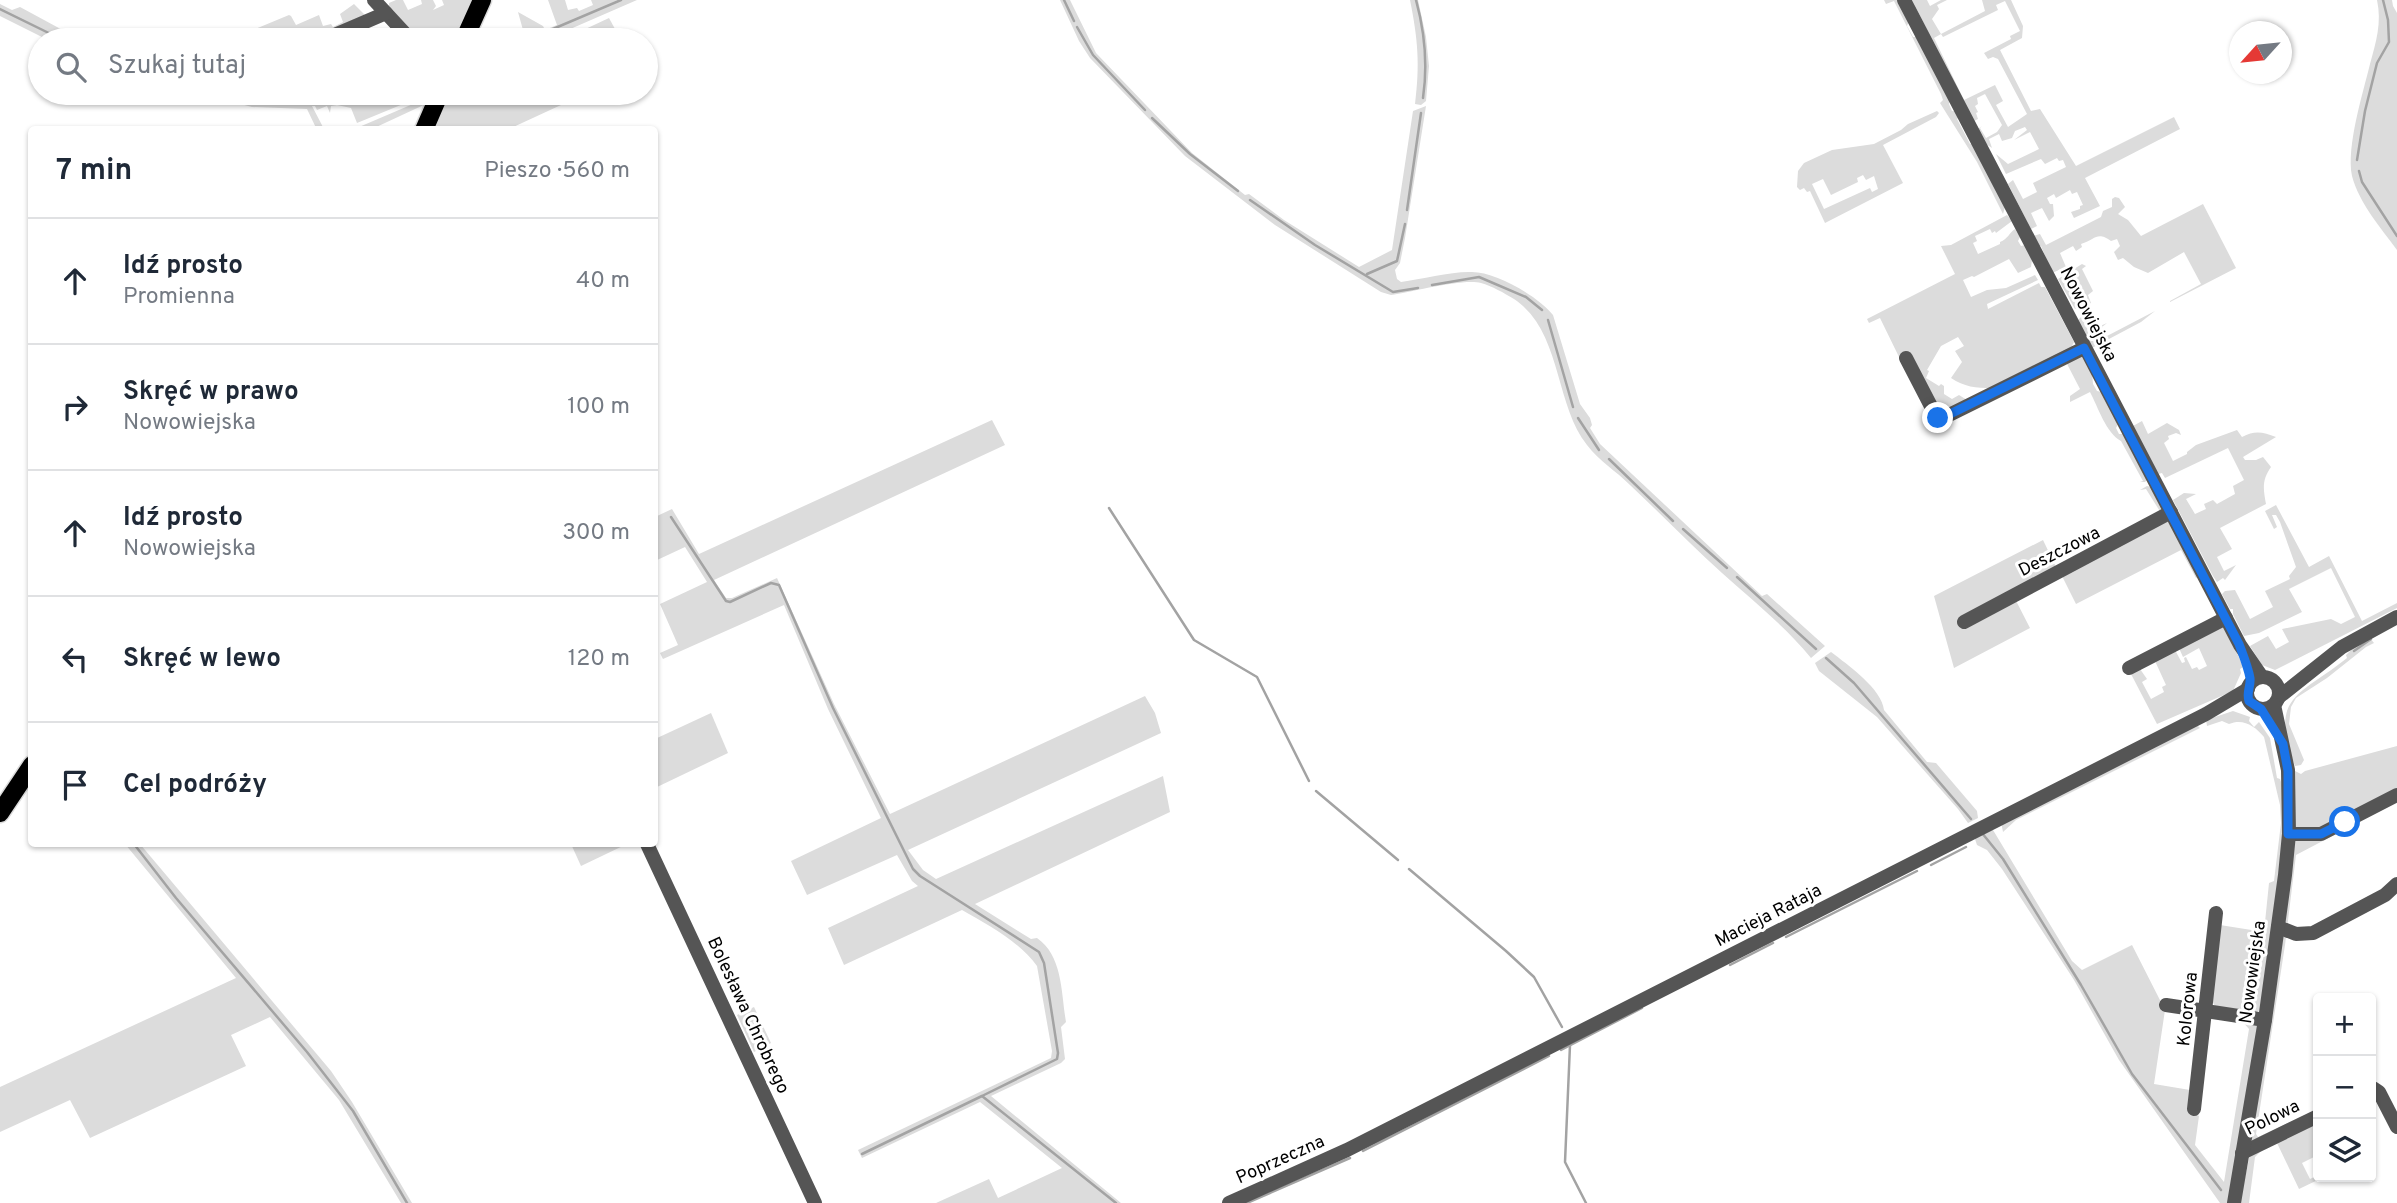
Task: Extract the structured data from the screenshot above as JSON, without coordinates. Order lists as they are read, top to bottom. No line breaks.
{"streets":{"street":["Nowowiejska","Deszczowa","Macieja Rataja","Kolorowa","Bolesława Chrobrego","Polowa","Poprzeczna"]},"crossings":[["Nowowiejska","Deszczowa"],["Nowowiejska","Macieja Rataja"],["Nowowiejska","Polowa"],["Macieja Rataja","Poprzeczna"]],"north":"bottom left","page":{"search":"Szukaj tutaj","heading":["7 min","Pieszo · 560 m"],"list":[["Idź prosto","Promienna","40 m"],["Skręć w prawo","Nowowiejska","100 m"],["Idź prosto","Nowowiejska","300 m"],["Skręć w lewo","120 m"],"Cel podróży"],"map_buttons":["+","−"]}}
